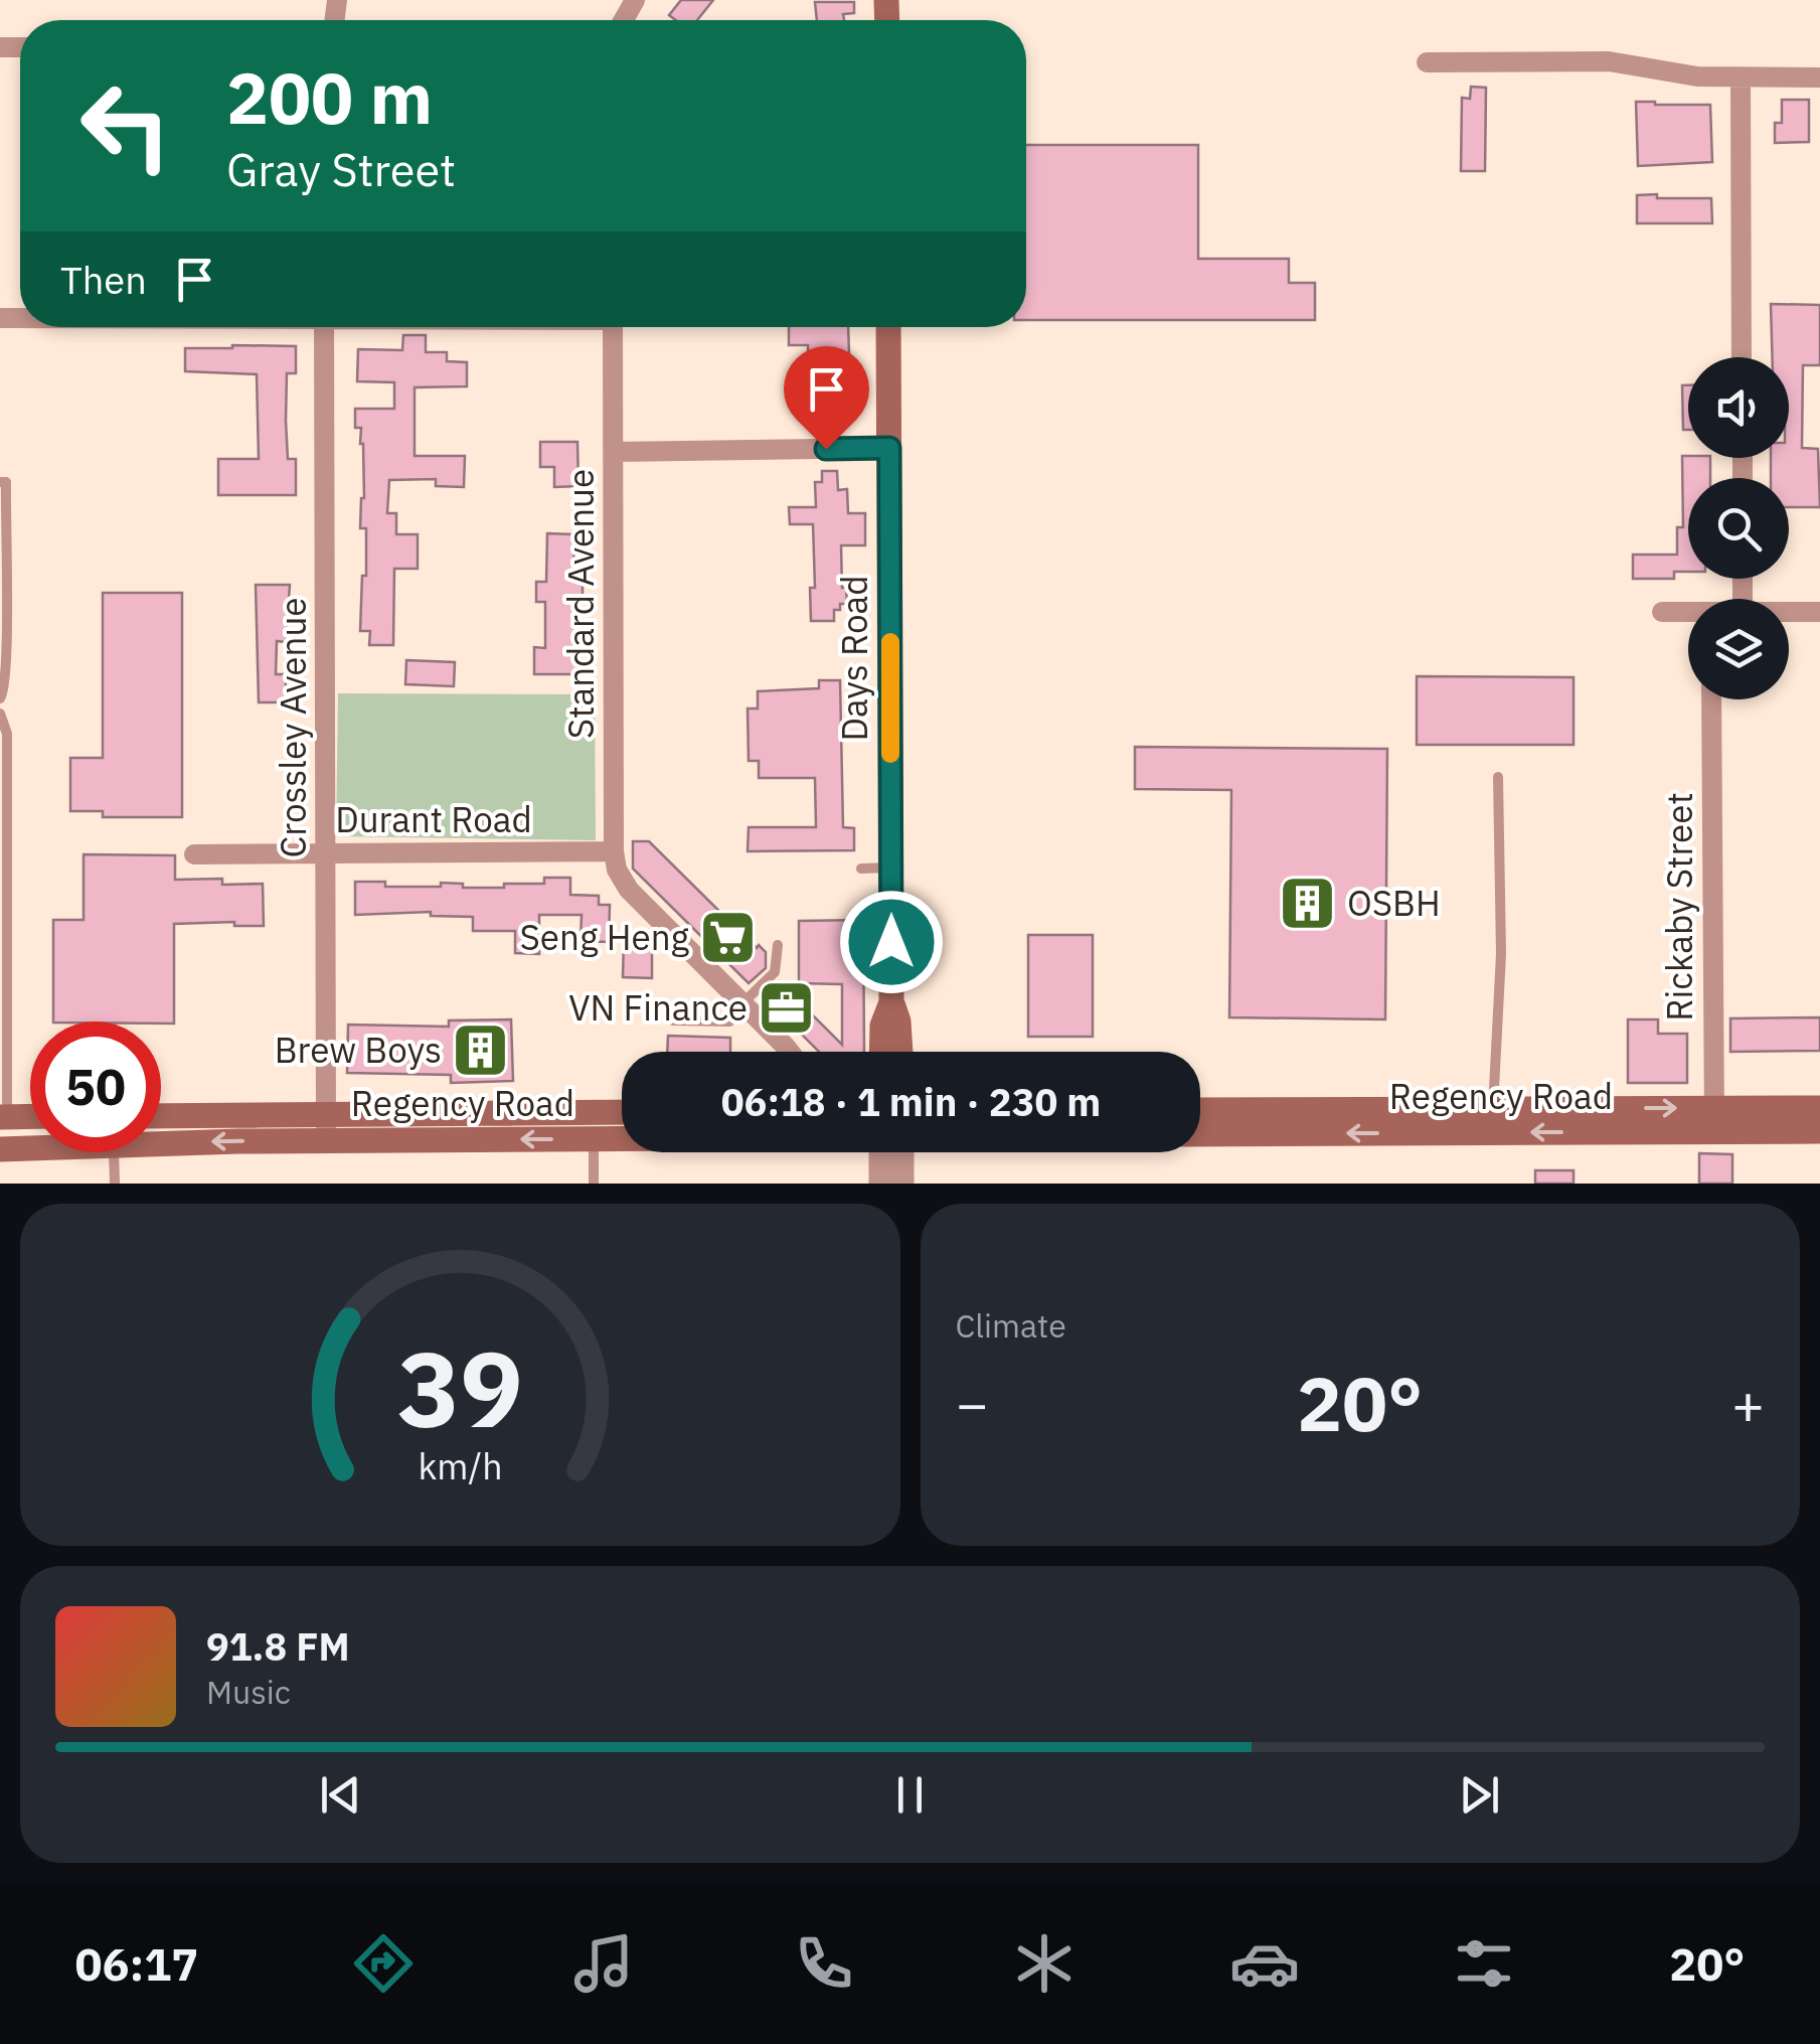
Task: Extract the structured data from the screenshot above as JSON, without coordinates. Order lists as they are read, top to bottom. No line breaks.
{"streets":{"main road":["Days Road","Regency Road"],"street":["Standard Avenue","Crossley Avenue","Durant Road","Rickaby Street"]},"crossings":[["Standard Avenue","Durant Road"],["Crossley Avenue","Durant Road"],["Crossley Avenue","Regency Road"],["Rickaby Street","Regency Road"]],"places":{"building":["OSBH","Brew Boys"],"supermarket":["Seng Heng"],"office":["VN Finance"]},"page":{"turn":["200 m","Gray Street"],"then":"Then","limit":"50","trip":"06:18 · 1 min · 230 m","tile":"Climate","heat":["−","20°","+"],"song":["91.8 FM","Music"],"tabs":["06:17","20°"],"gauge":["39","km/h"]}}
